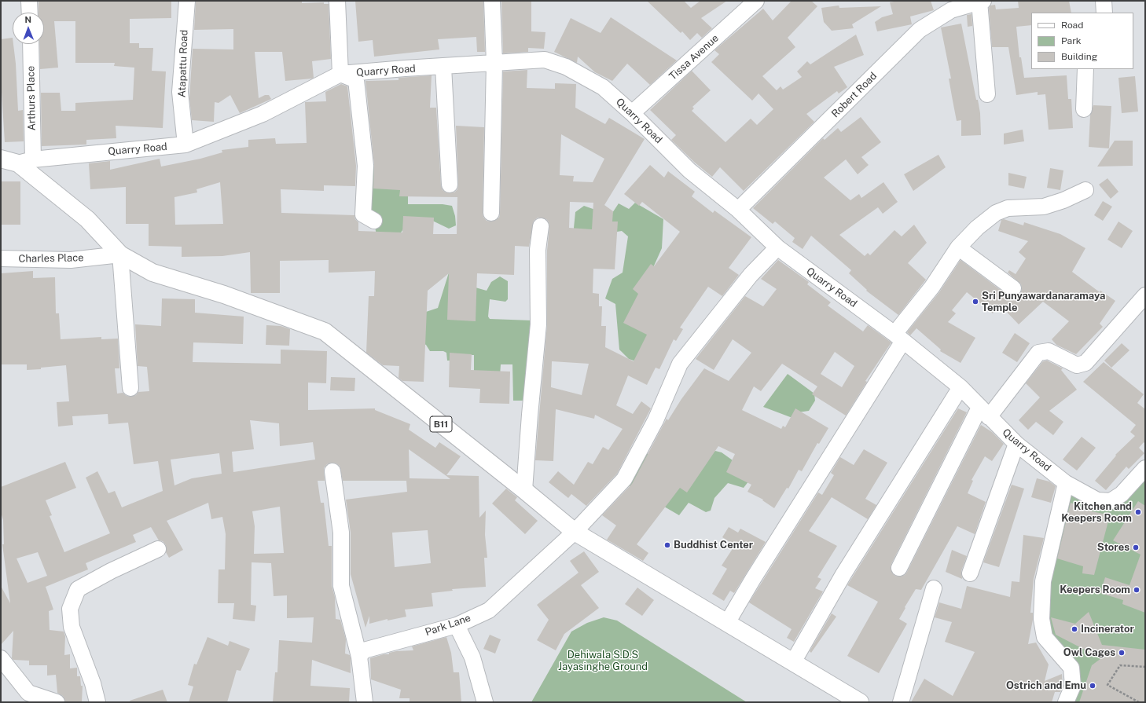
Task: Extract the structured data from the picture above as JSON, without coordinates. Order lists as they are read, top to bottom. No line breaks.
{"streets":{"main road":["B11"],"street":["Tissa Avenue","Atapattu Road","Quarry Road","Robert Road","Arthurs Place","Charles Place","Park Lane"]},"crossings":[["Tissa Avenue","Quarry Road"],["Atapattu Road","Quarry Road"],["Quarry Road","Robert Road"],["Quarry Road","Arthurs Place"],["Quarry Road","B11"],["Quarry Road","Park Lane"],["Arthurs Place","B11"],["Charles Place","B11"],["B11","Park Lane"]],"parks":["Dehiwala S.D.S Jayasinghe Ground"],"places":["Sri Punyawardanaramaya Temple","Kitchen and Keepers Room","Buddhist Center","Stores","Keepers Room","Incinerator","Owl Cages","Ostrich and Emu"],"legend":["Road","Park","Building"],"north":"top"}
